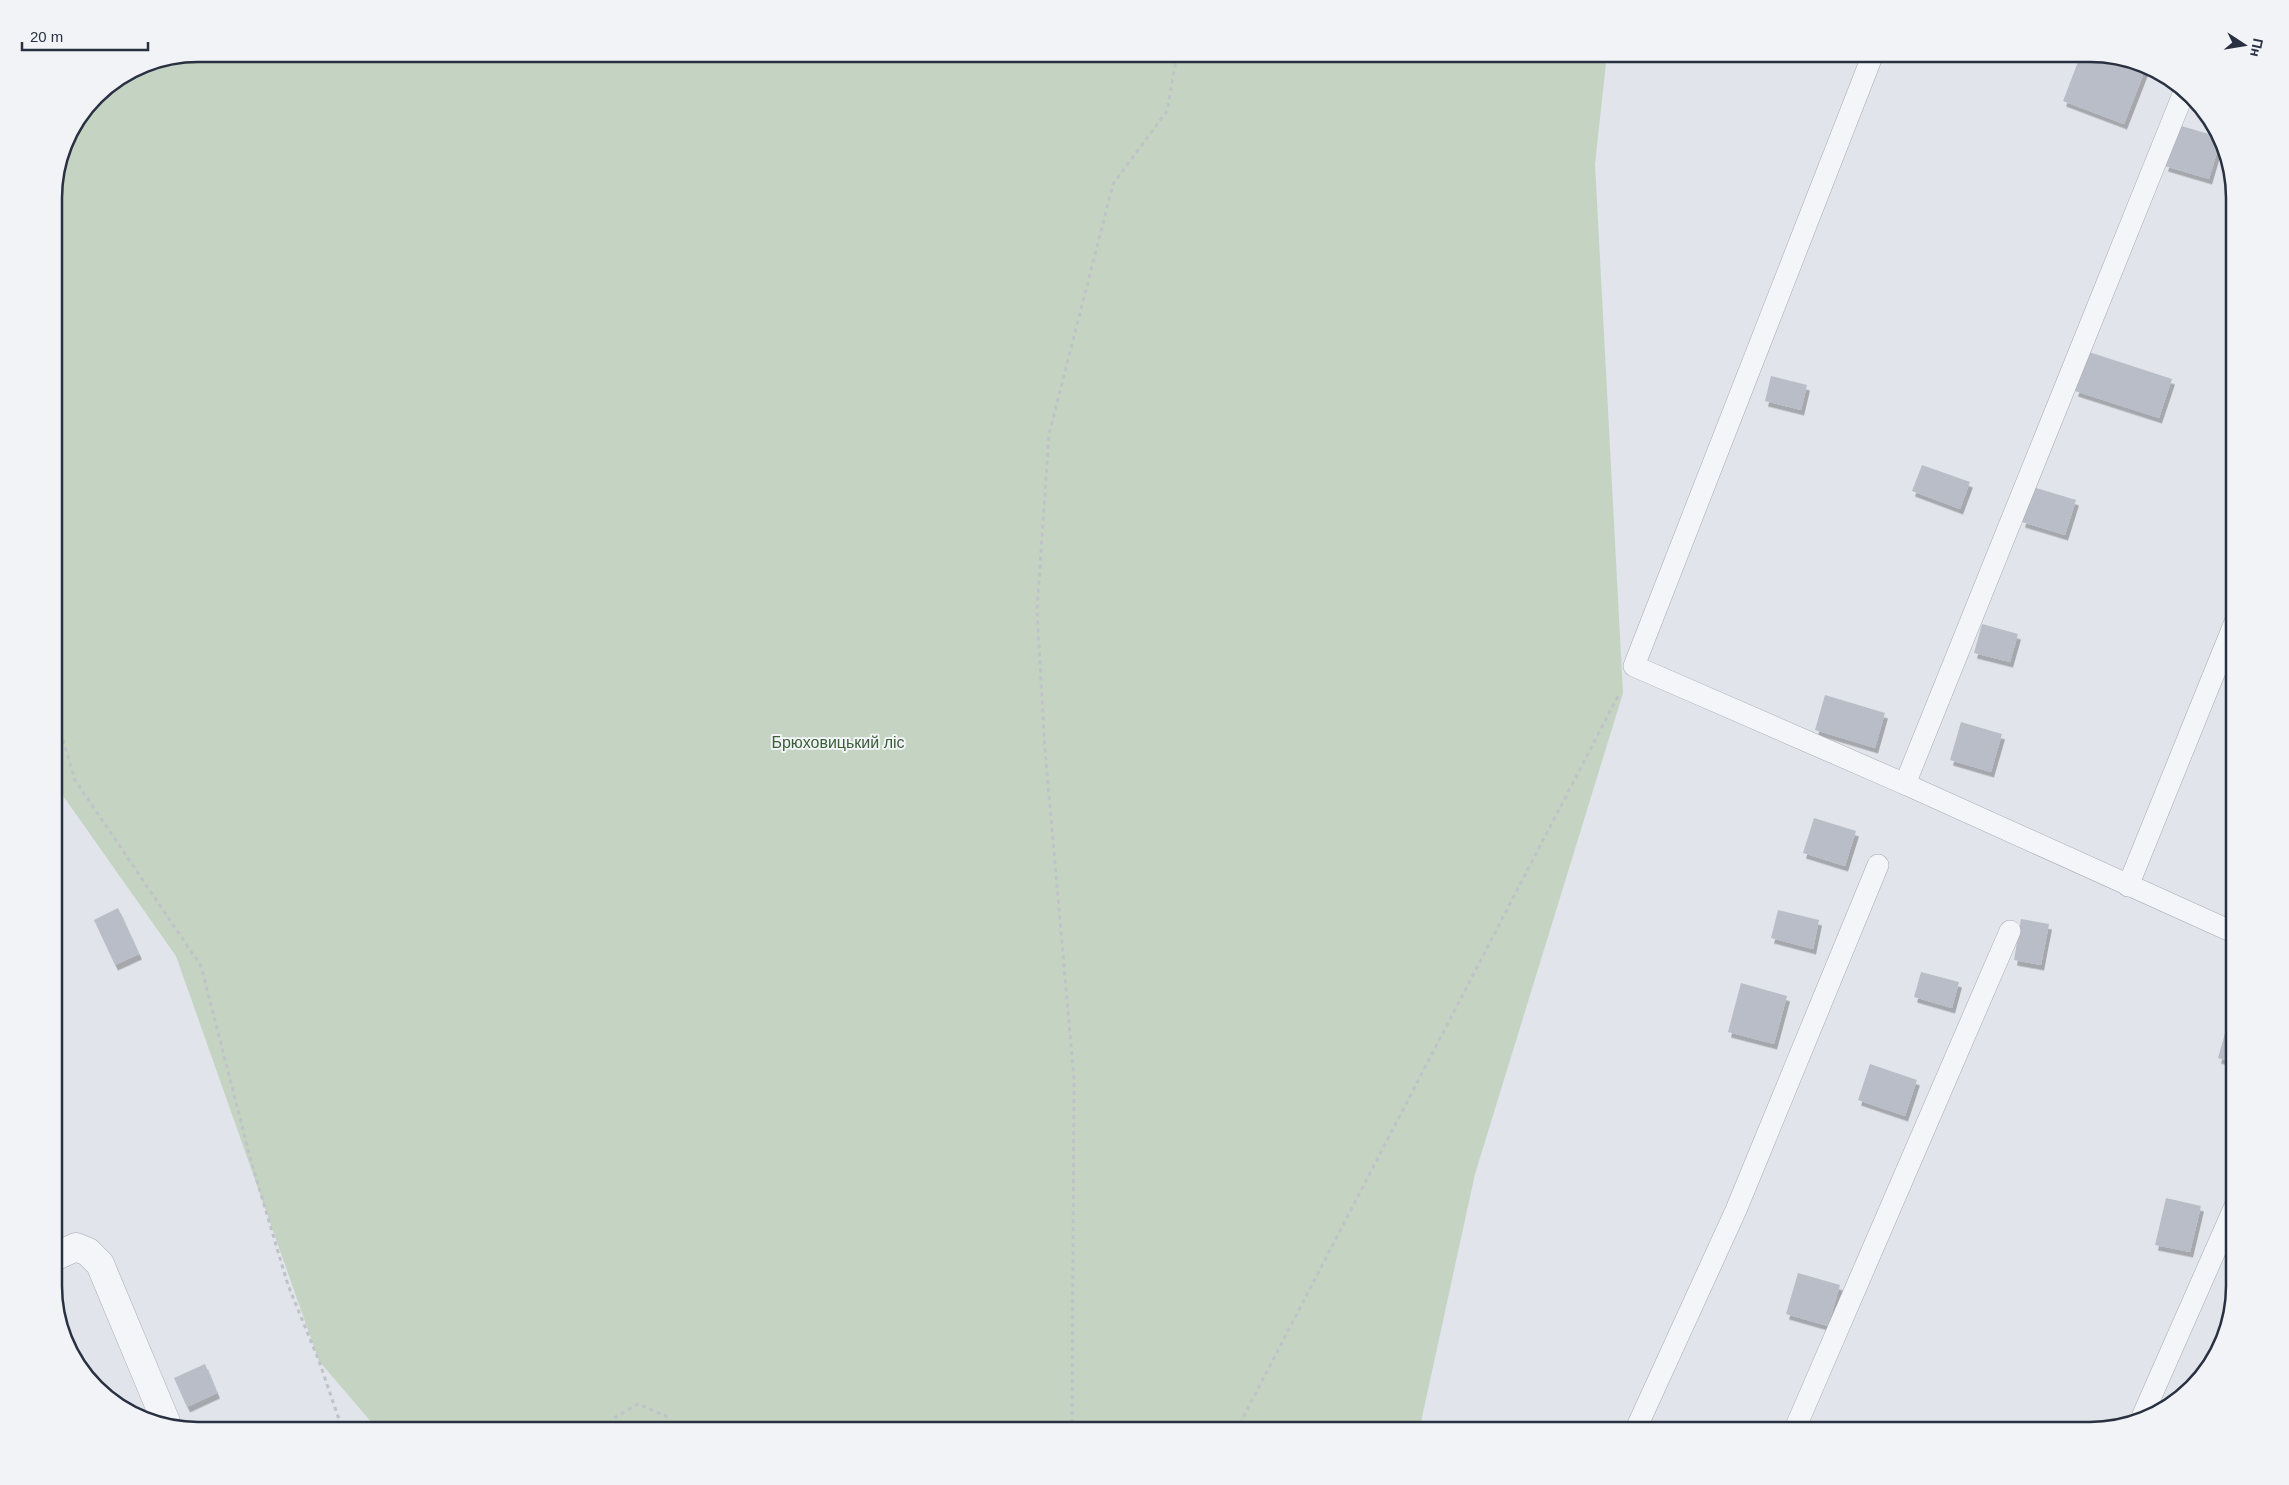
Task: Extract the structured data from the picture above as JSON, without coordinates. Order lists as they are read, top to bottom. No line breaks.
{"parks":["Брюховицький ліс"],"scale_bar":"20 m","north":"right"}
